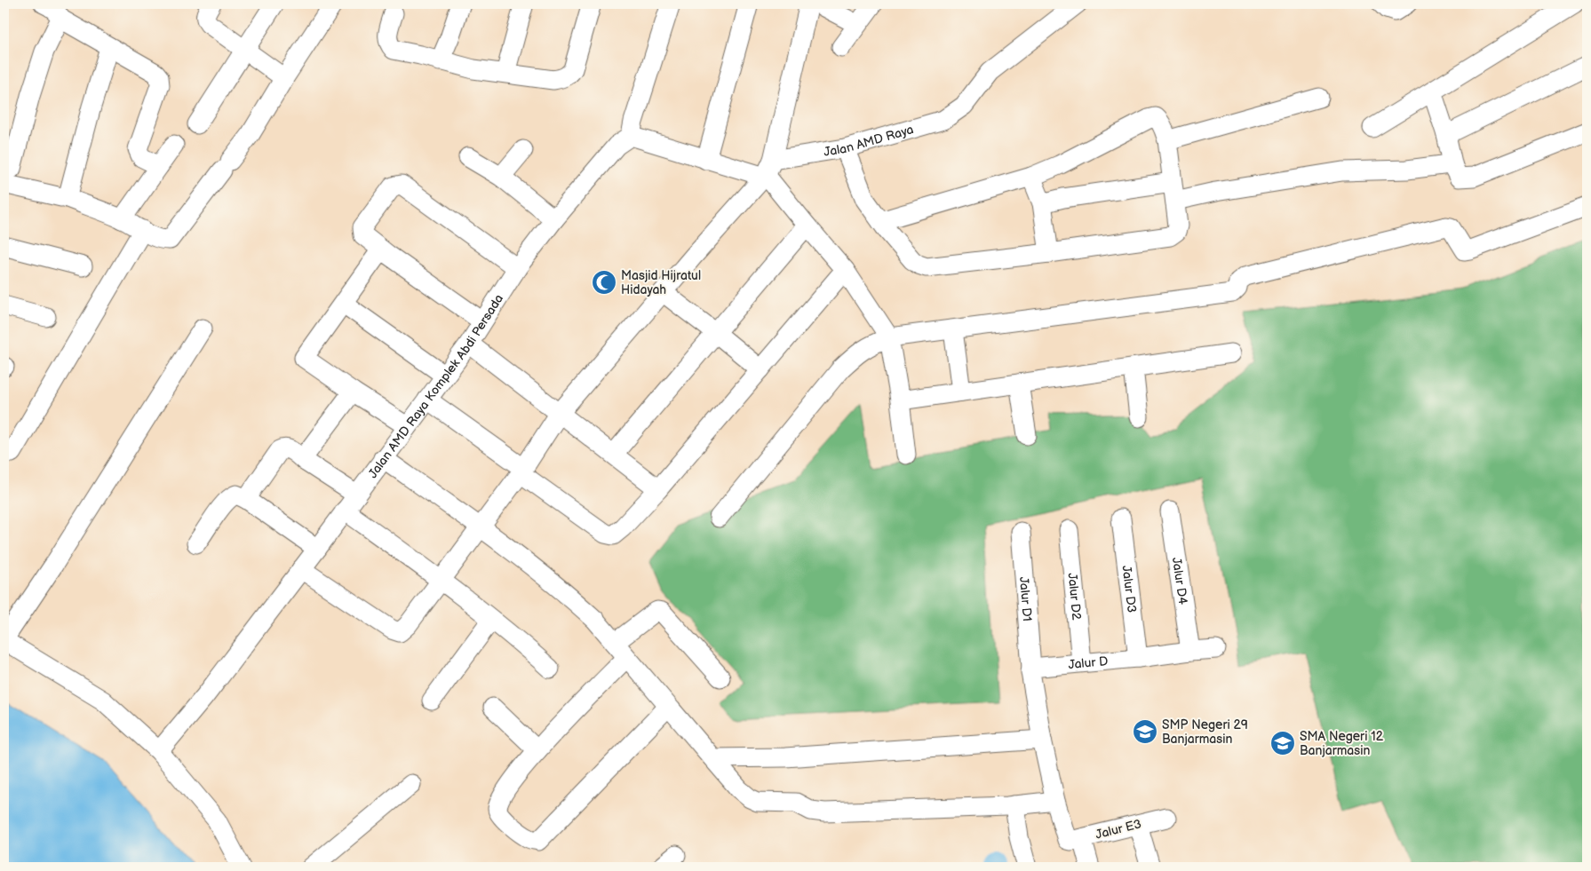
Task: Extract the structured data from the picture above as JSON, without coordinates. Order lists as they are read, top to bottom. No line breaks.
{"streets":{"street":["Jalan AMD Raya","Jalan AMD Raya Komplek Abdi Persada","Jalur D4","Jalur D3","Jalur D2","Jalur D1","Jalur D","Jalur E3"]},"crossings":[["Jalan AMD Raya","Jalan AMD Raya Komplek Abdi Persada"],["Jalur D4","Jalur D"],["Jalur D3","Jalur D"],["Jalur D2","Jalur D"],["Jalur D1","Jalur D"]],"places":{"mosque":["Masjid Hijratul Hidayah"],"school or university":["SMP Negeri 29 Banjarmasin","SMA Negeri 12 Banjarmasin"]}}
